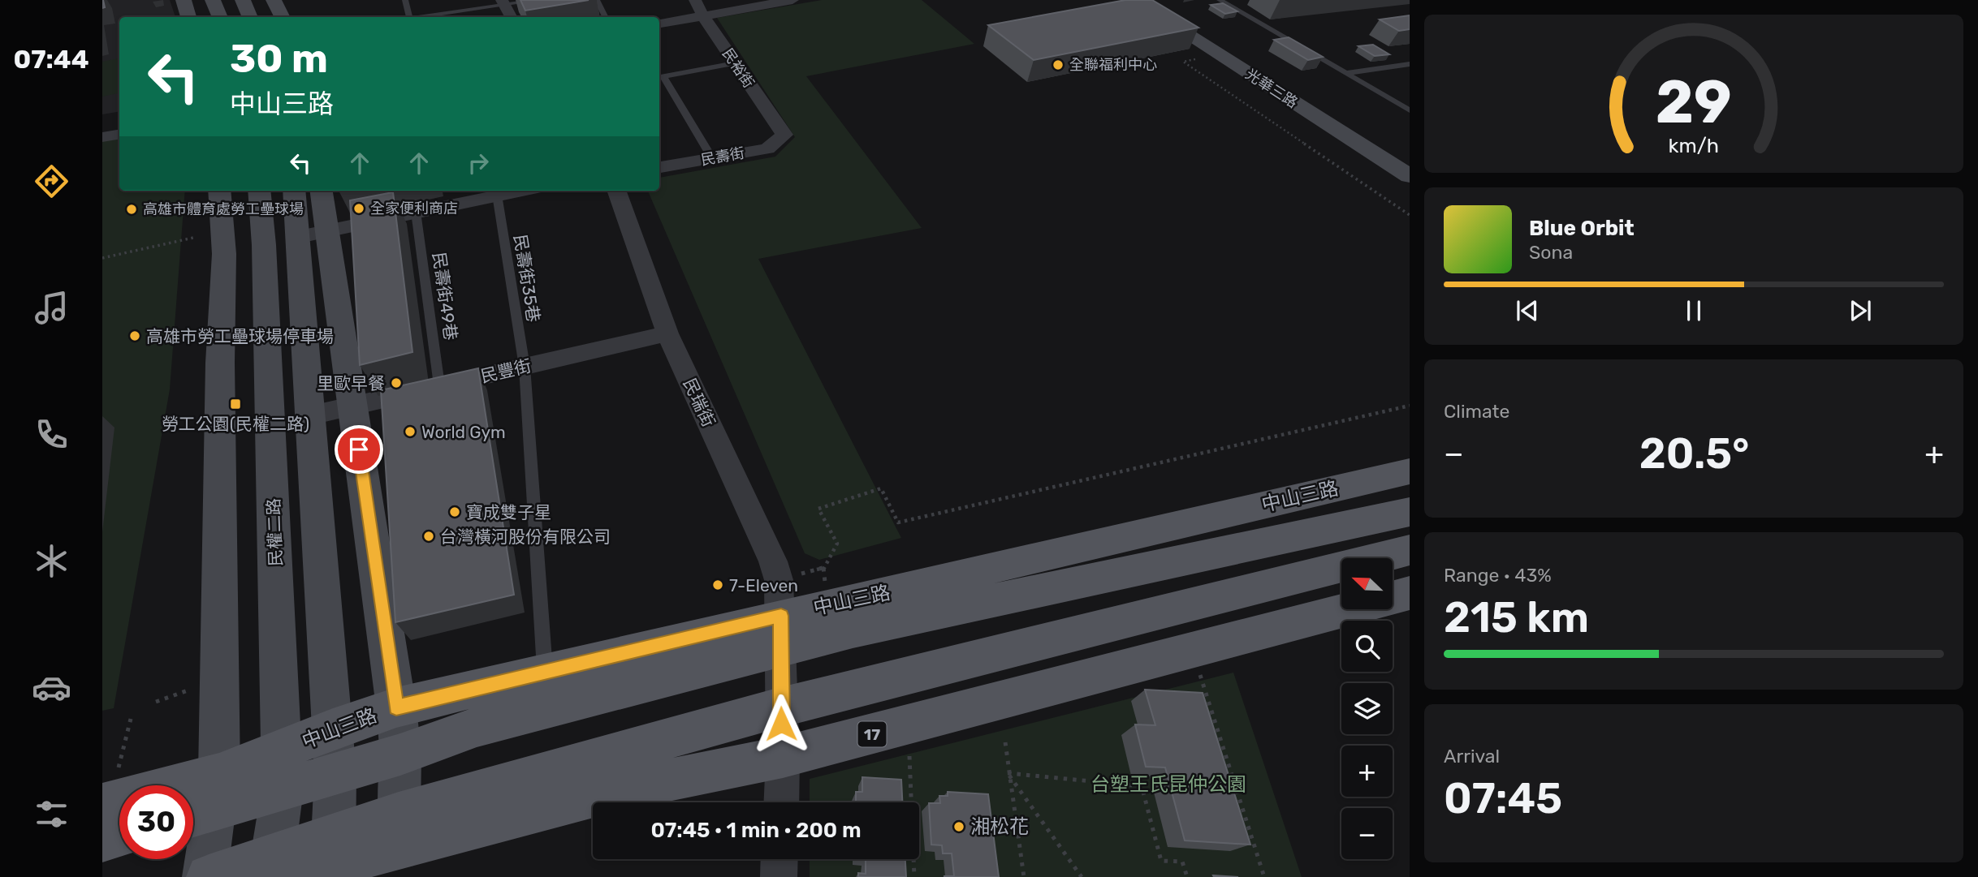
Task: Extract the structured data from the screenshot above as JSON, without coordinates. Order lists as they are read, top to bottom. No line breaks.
{"streets":{"main road":["中山三路","17"],"street":["民裕街","光華三路","民壽街","民豐街","民瑞街","民權二路"],"lane":["民壽街35巷","民壽街49巷"]},"crossings":[["民裕街","民壽街"],["民壽街35巷","民豐街"],["民壽街35巷","中山三路"],["民壽街49巷","民豐街"],["民豐街","民瑞街"],["民瑞街","中山三路"],["民瑞街","17"],["中山三路","民權二路"],["民權二路","17"]],"parks":["台塑王氏昆仲公園"],"places":{"other":["全聯福利中心","全家便利商店","高雄市體育處勞工壘球場","高雄市勞工壘球場停車場","里歐早餐","World Gym","寶成雙子星","台灣橫河股份有限公司","7-Eleven","湘松花"],"transit":["勞工公園(民權二路)"]},"north":"top left","page":{"tabs":"07:44","turn":["30 m","中山三路"],"song":["Blue Orbit","Sona"],"tile":["Climate",["Range · 43%","215 km"],["Arrival","07:45"]],"heat":["−","20.5°","+"],"map_buttons":["+","−"],"limit":"30","trip":"07:45 · 1 min · 200 m","gauge":["29","km/h"]}}
